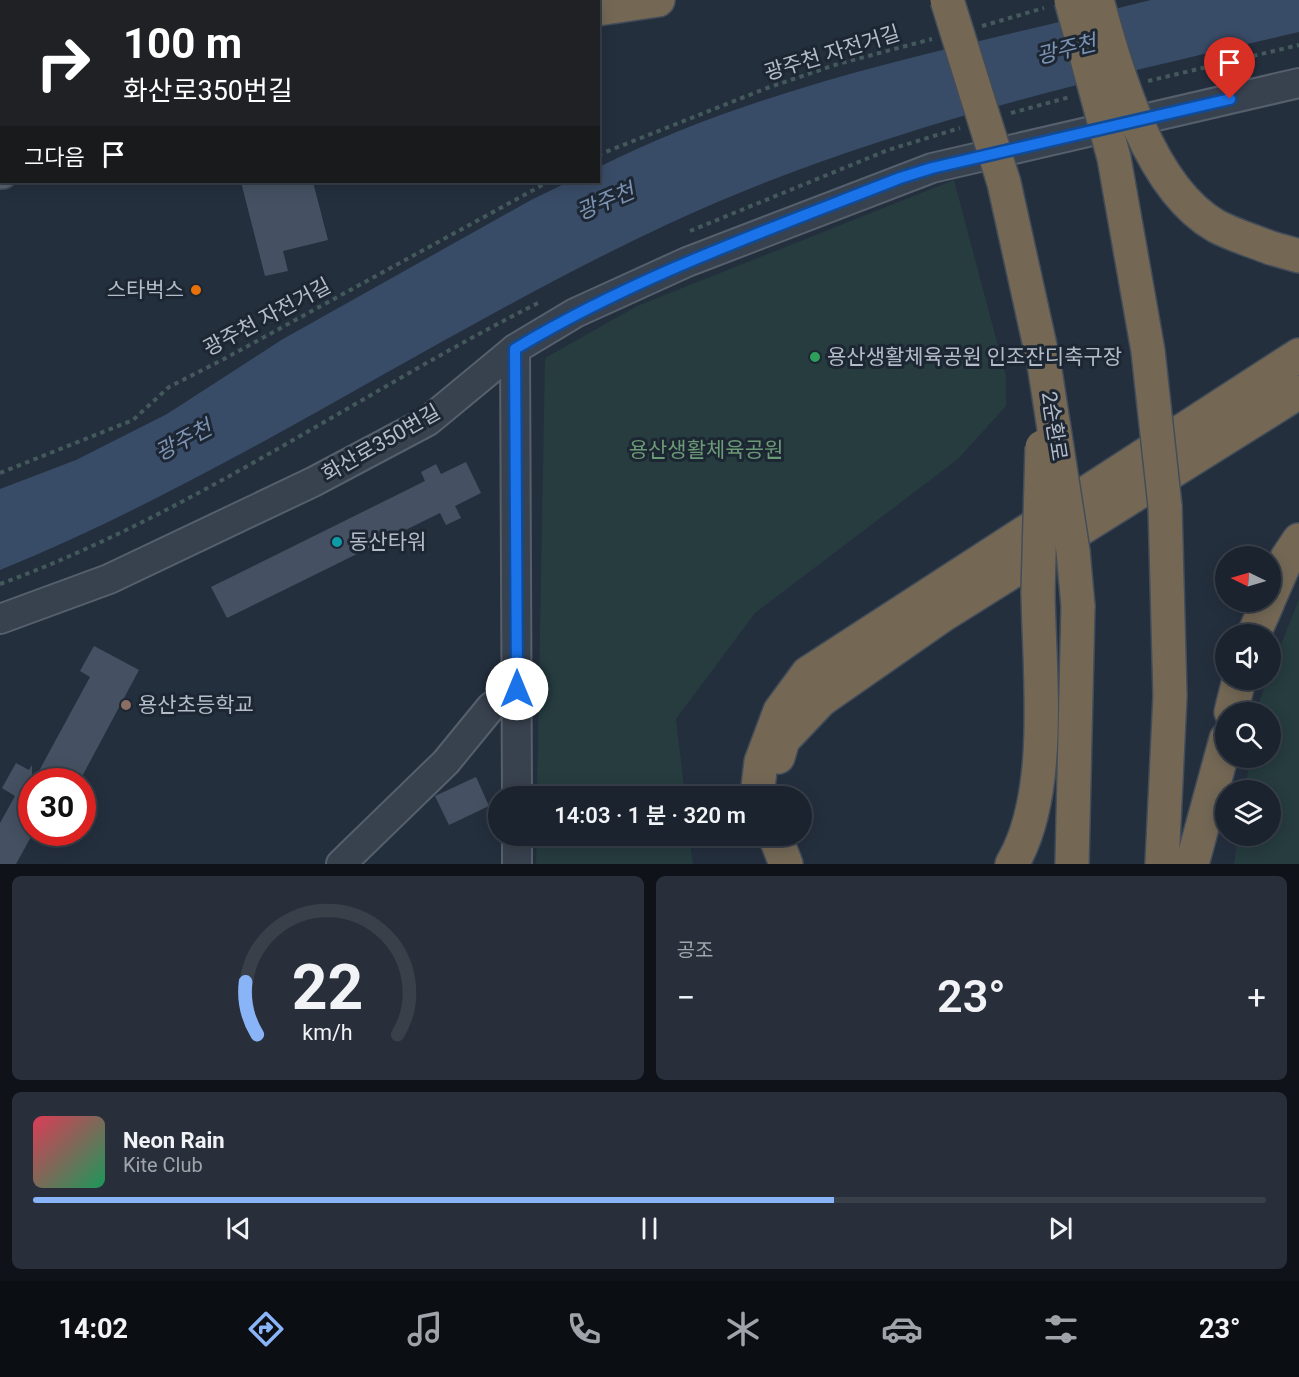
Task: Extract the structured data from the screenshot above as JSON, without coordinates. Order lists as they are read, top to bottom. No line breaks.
{"streets":{"highway":["2순환로"],"street":["화산로350번길"],"path":["광주천 자전거길"]},"water":["광주천"],"parks":["용산생활체육공원"],"places":["스타벅스","용산생활체육공원 인조잔디축구장","동산타워","용산초등학교"],"north":"left","page":{"turn":["100 m","화산로350번길"],"then":"그다음","limit":"30","trip":"14:03 · 1 분 · 320 m","tile":"공조","heat":["−","23°","+"],"song":["Neon Rain","Kite Club"],"tabs":["14:02","23°"],"gauge":["22","km/h"]}}
